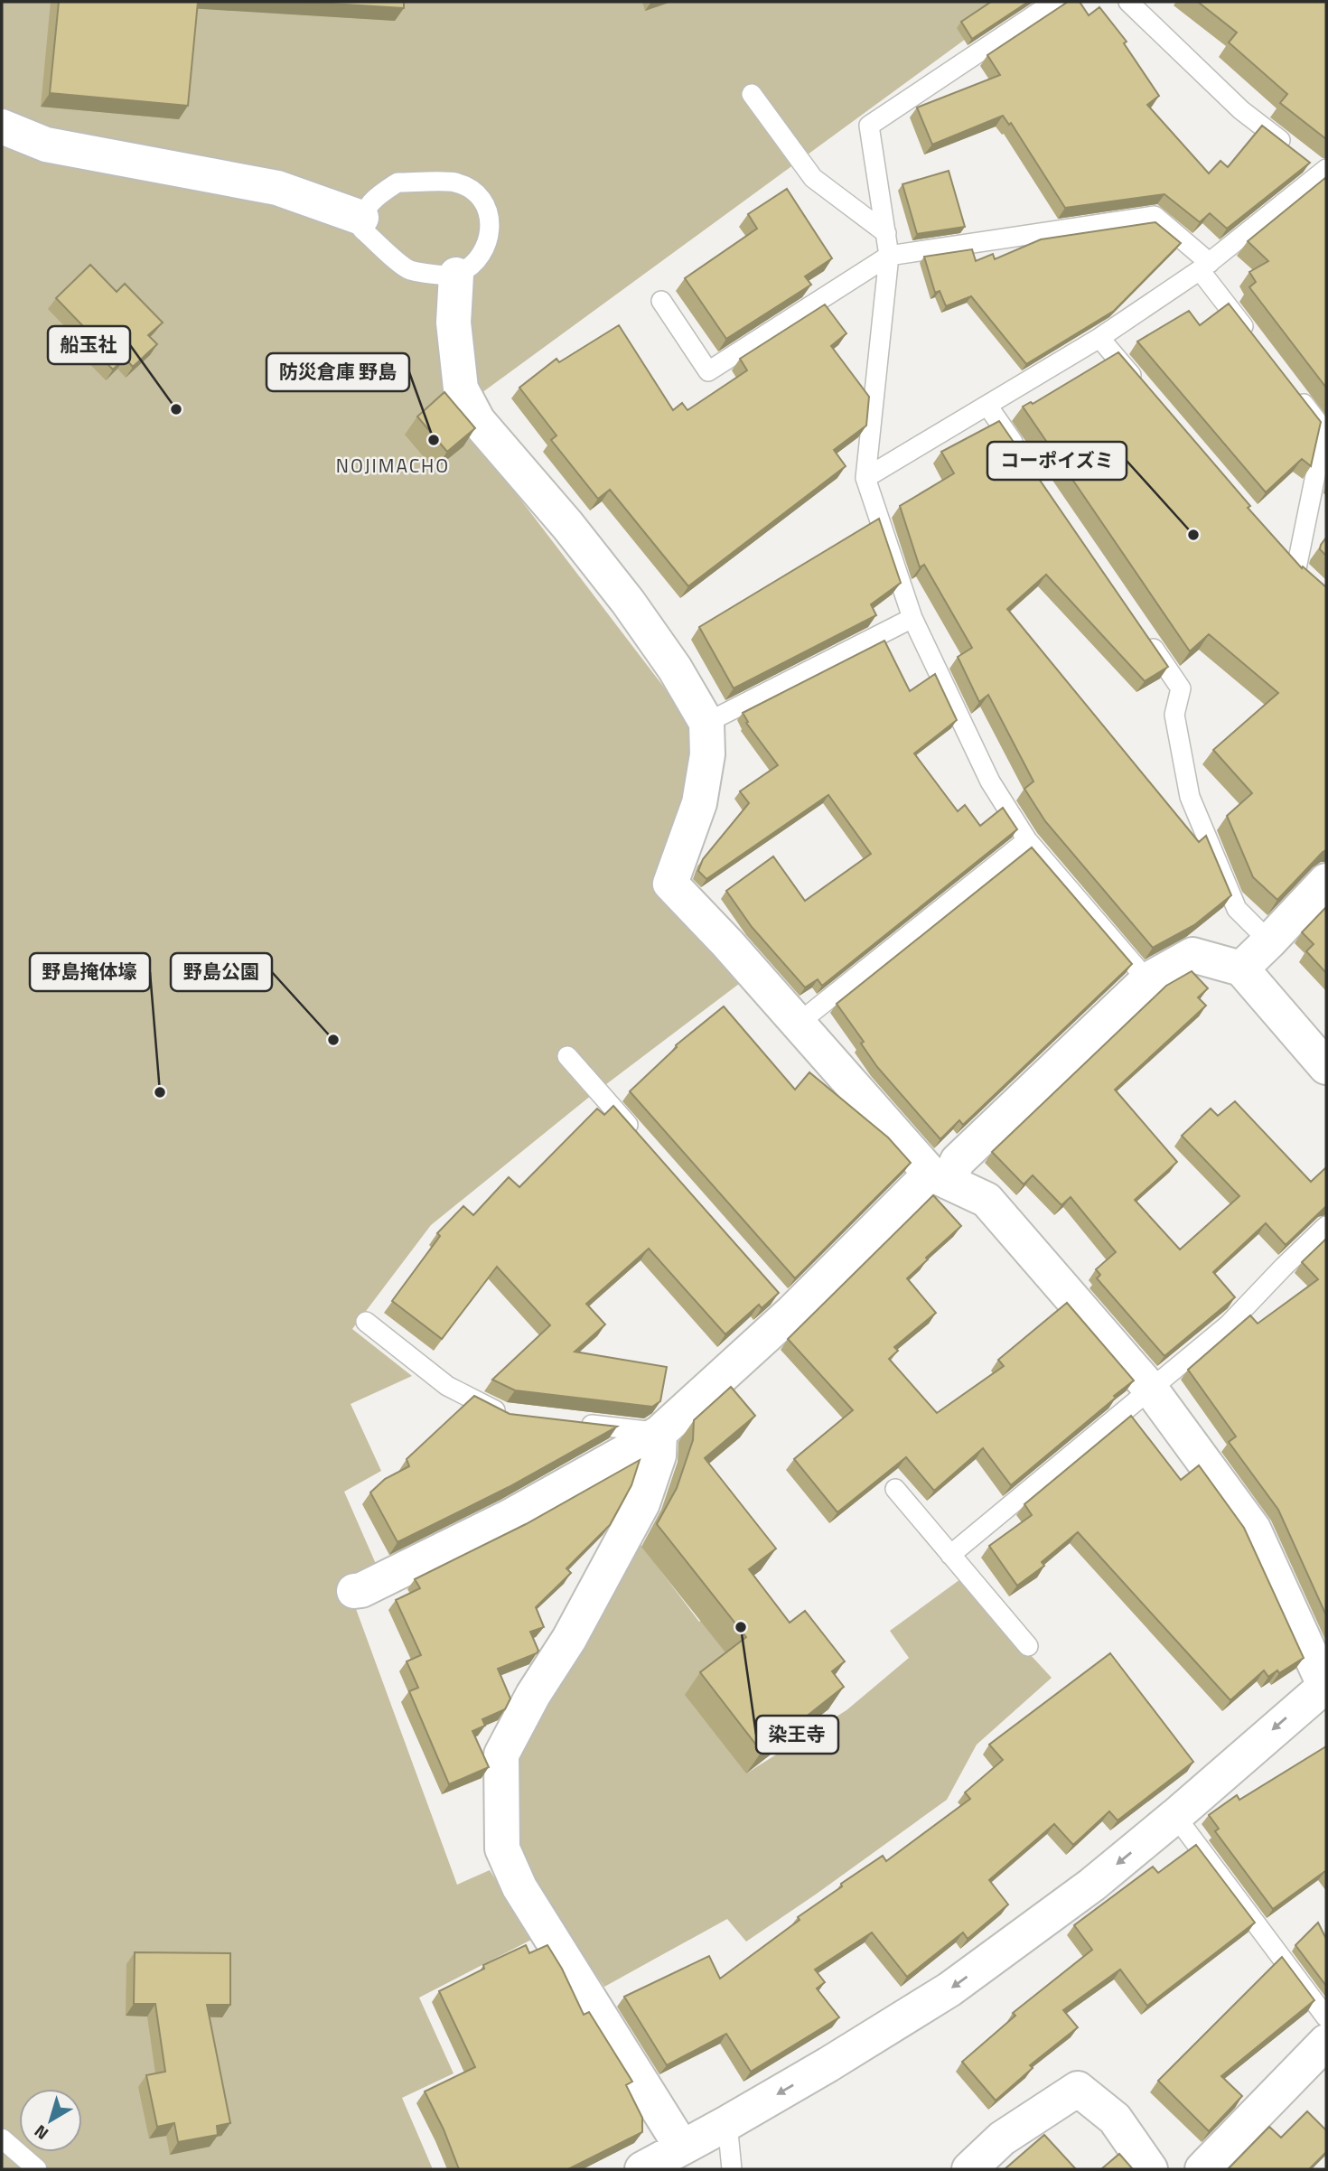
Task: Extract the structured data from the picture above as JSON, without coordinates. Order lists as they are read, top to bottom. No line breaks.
{"districts":["NOJIMACHO"],"places":["船玉社","防災倉庫 野島","コーポイズミ","野島公園","野島掩体壕","染王寺"],"north":"bottom left"}
